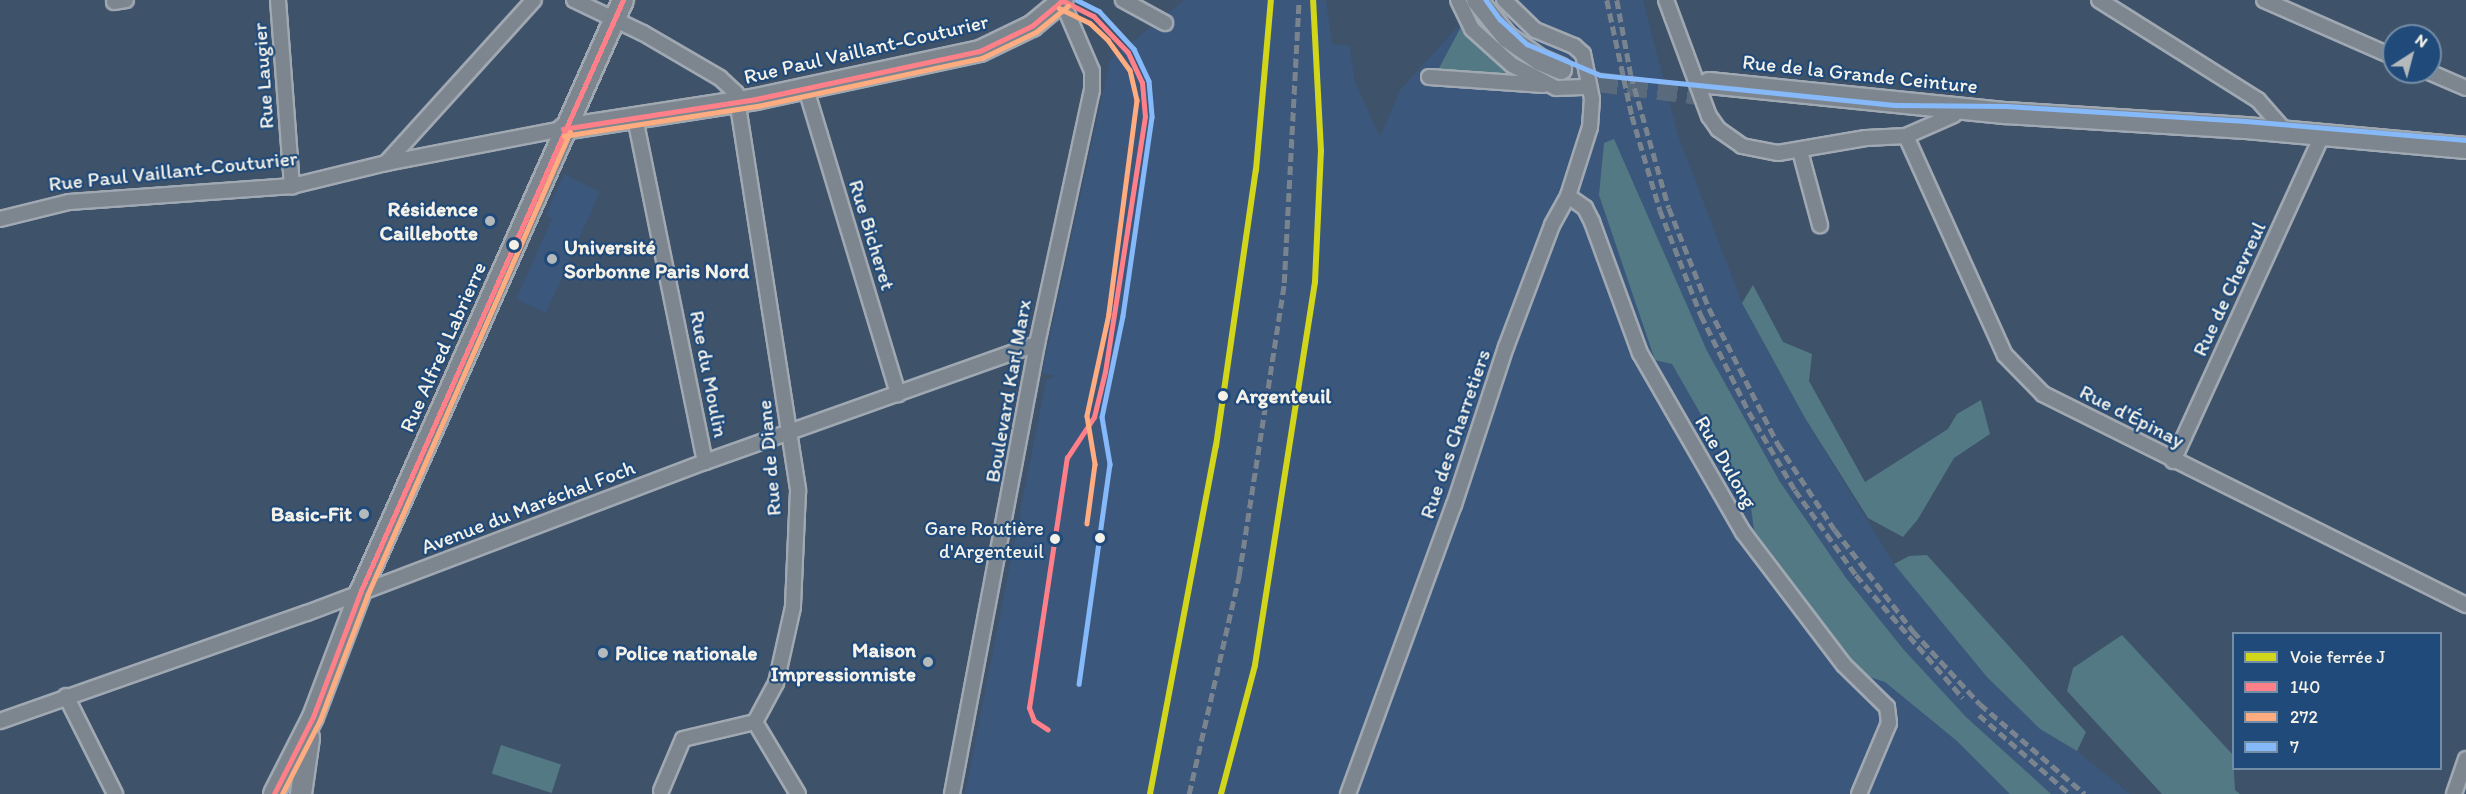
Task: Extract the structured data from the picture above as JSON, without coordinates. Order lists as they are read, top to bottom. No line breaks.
{"streets":{"main road":["Rue Paul Vaillant-Couturier","Rue de la Grande Ceinture","Rue Alfred Labrierre"],"street":["Rue Laugier","Rue Bicheret","Rue de Chevreul","Rue du Moulin","Boulevard Karl Marx","Rue d'Épinay","Rue des Charretiers","Rue de Diane","Rue Dulong","Avenue du Maréchal Foch"]},"crossings":[["Rue Paul Vaillant-Couturier","Rue Laugier"],["Rue Paul Vaillant-Couturier","Rue Bicheret"],["Rue Paul Vaillant-Couturier","Rue Alfred Labrierre"],["Rue Paul Vaillant-Couturier","Rue du Moulin"],["Rue Paul Vaillant-Couturier","Boulevard Karl Marx"],["Rue Paul Vaillant-Couturier","Rue de Diane"],["Rue de la Grande Ceinture","Rue de Chevreul"],["Rue de la Grande Ceinture","Rue d'Épinay"],["Rue Bicheret","Avenue du Maréchal Foch"],["Rue de Chevreul","Rue d'Épinay"],["Rue Alfred Labrierre","Avenue du Maréchal Foch"],["Rue du Moulin","Avenue du Maréchal Foch"],["Boulevard Karl Marx","Avenue du Maréchal Foch"],["Rue des Charretiers","Rue Dulong"],["Rue de Diane","Avenue du Maréchal Foch"]],"places":["Résidence Caillebotte","Université Sorbonne Paris Nord","Argenteuil","Basic-Fit","Gare Routière d'Argenteuil","Police nationale","Maison Impressionniste"],"lines":["rail line J","transit line 140","transit line 7","transit line 272"],"legend":["Voie ferrée J","140","272","7"],"north":"top right"}
